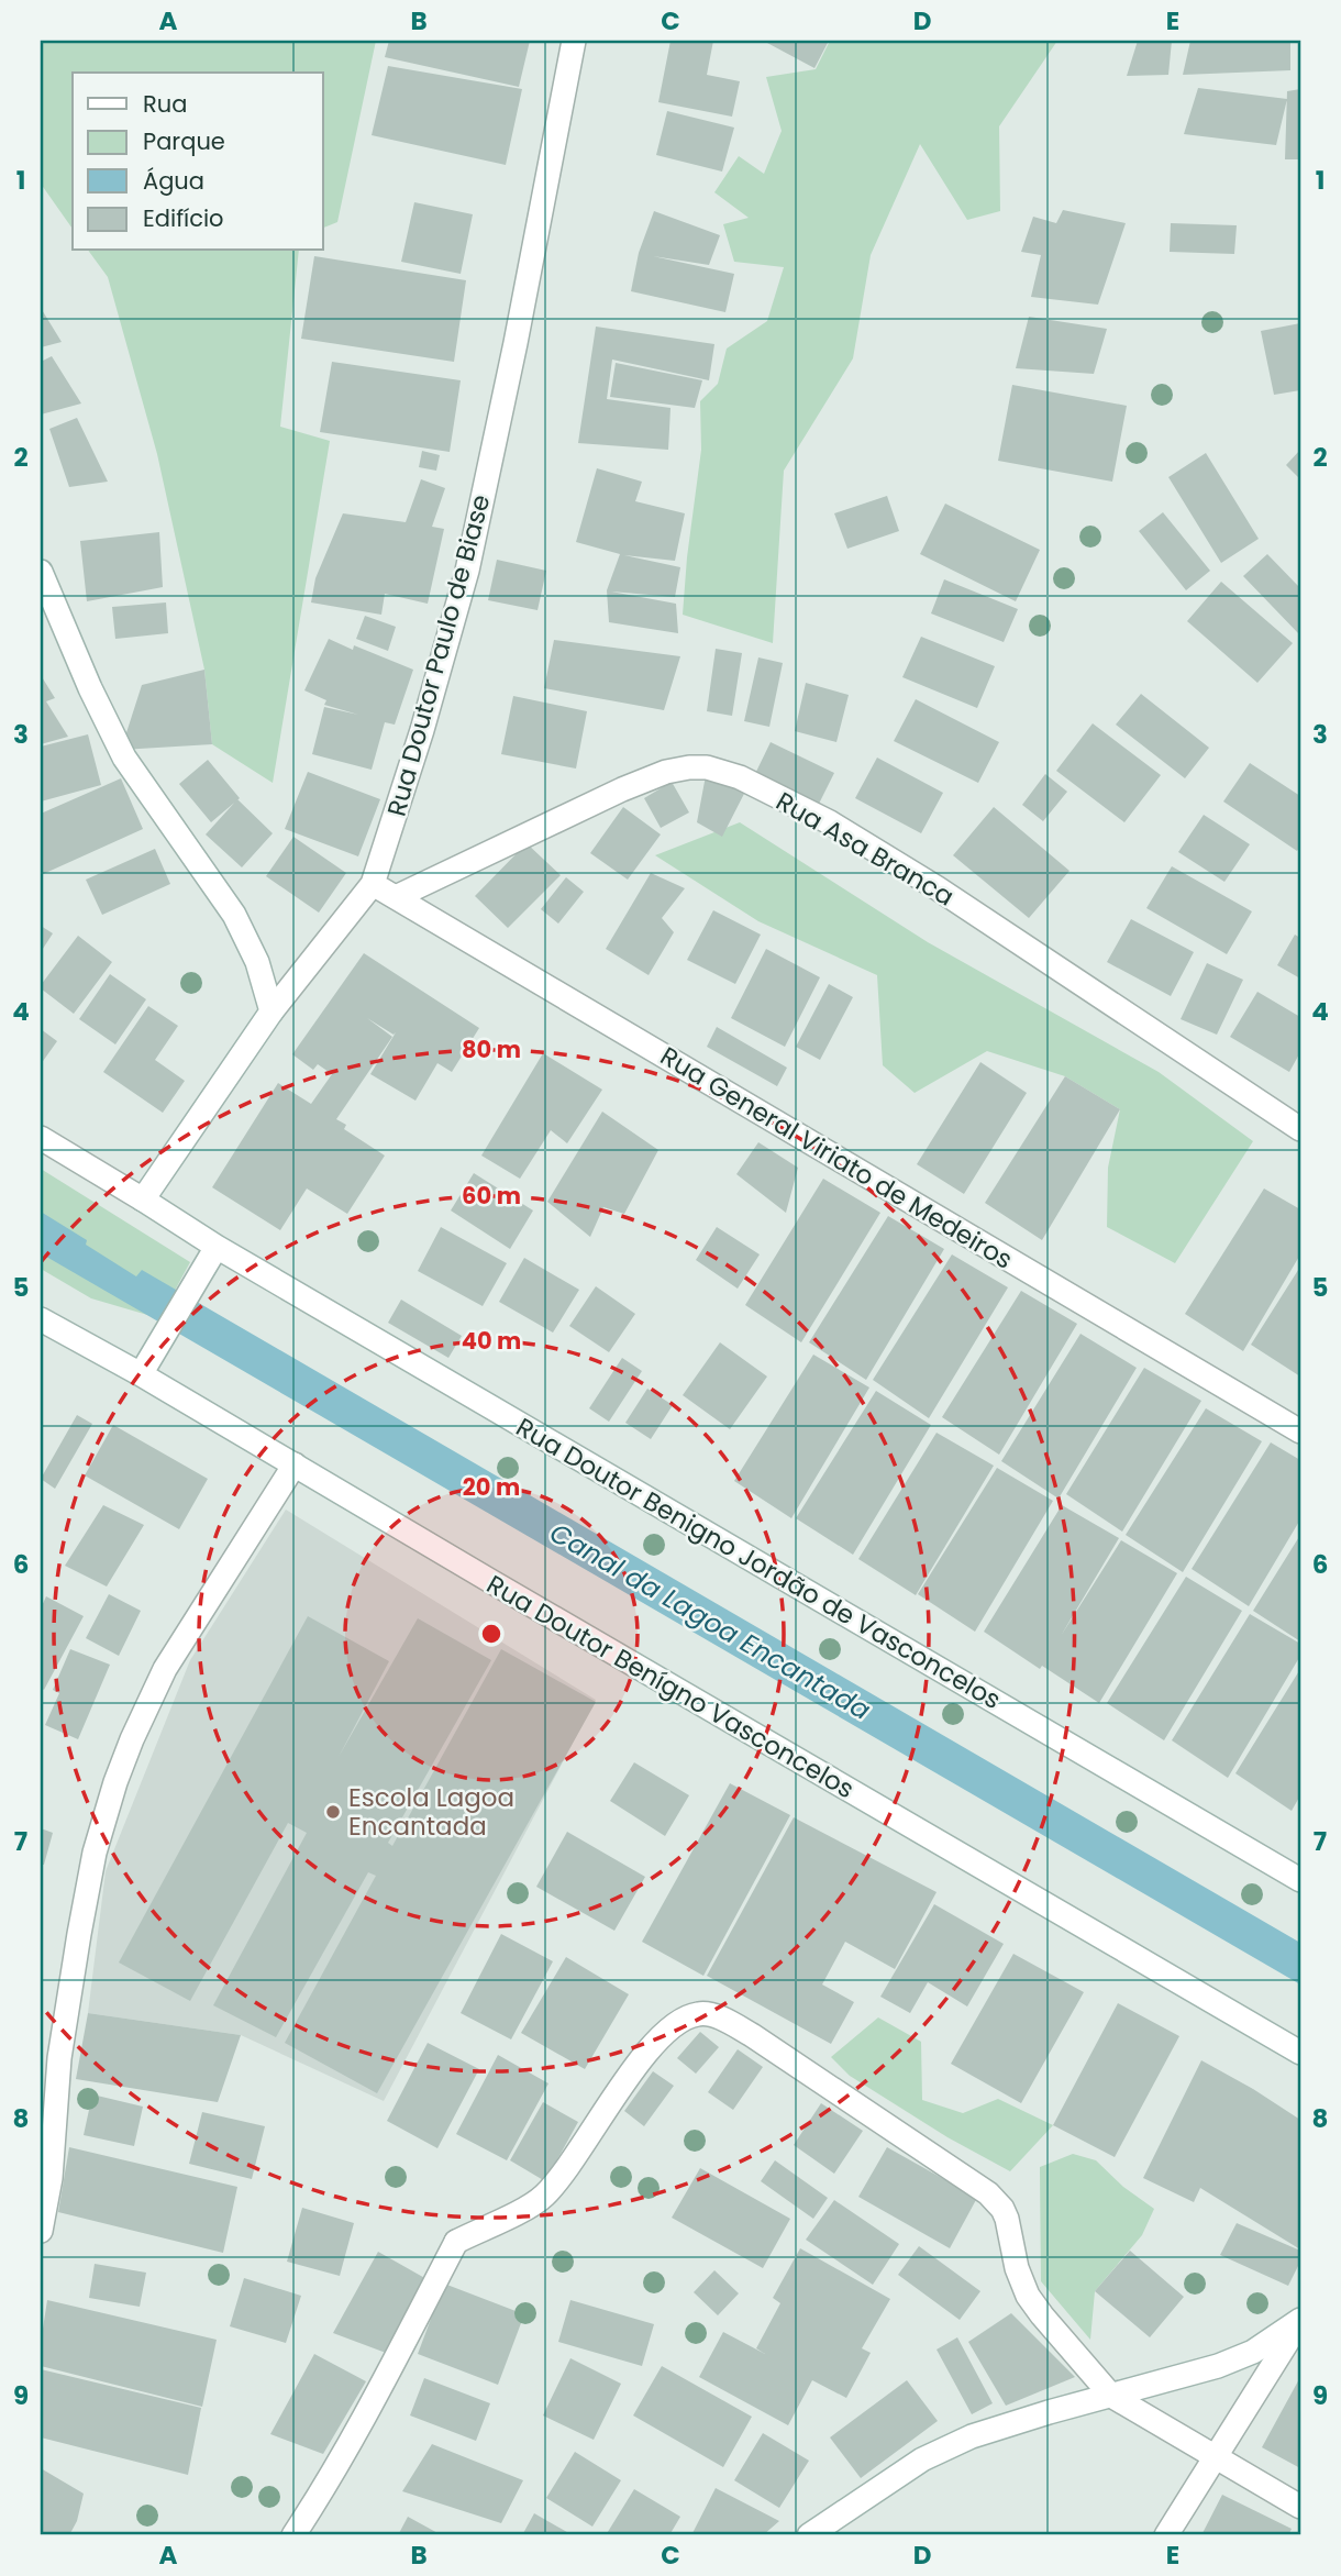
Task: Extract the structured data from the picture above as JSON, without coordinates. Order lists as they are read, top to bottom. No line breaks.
{"streets":{"street":["Rua Doutor Paulo de Biase","Rua Asa Branca","Rua General Viriato de Medeiros","Rua Doutor Benigno Jordão de Vasconcelos","Rua Doutor Benígno Vasconcelos"]},"crossings":[["Rua Doutor Paulo de Biase","Rua General Viriato de Medeiros"],["Rua Doutor Paulo de Biase","Rua Doutor Benigno Jordão de Vasconcelos"],["Rua Asa Branca","Rua General Viriato de Medeiros"]],"water":["Canal da Lagoa Encantada"],"places":["Escola Lagoa Encantada"],"legend":["Rua","Parque","Água","Edifício"],"grid":{"columns":["A","B","C","D","E"],"rows":["1","2","3","4","5","6","7","8","9"]},"rings":["80 m","60 m","40 m","20 m"]}
